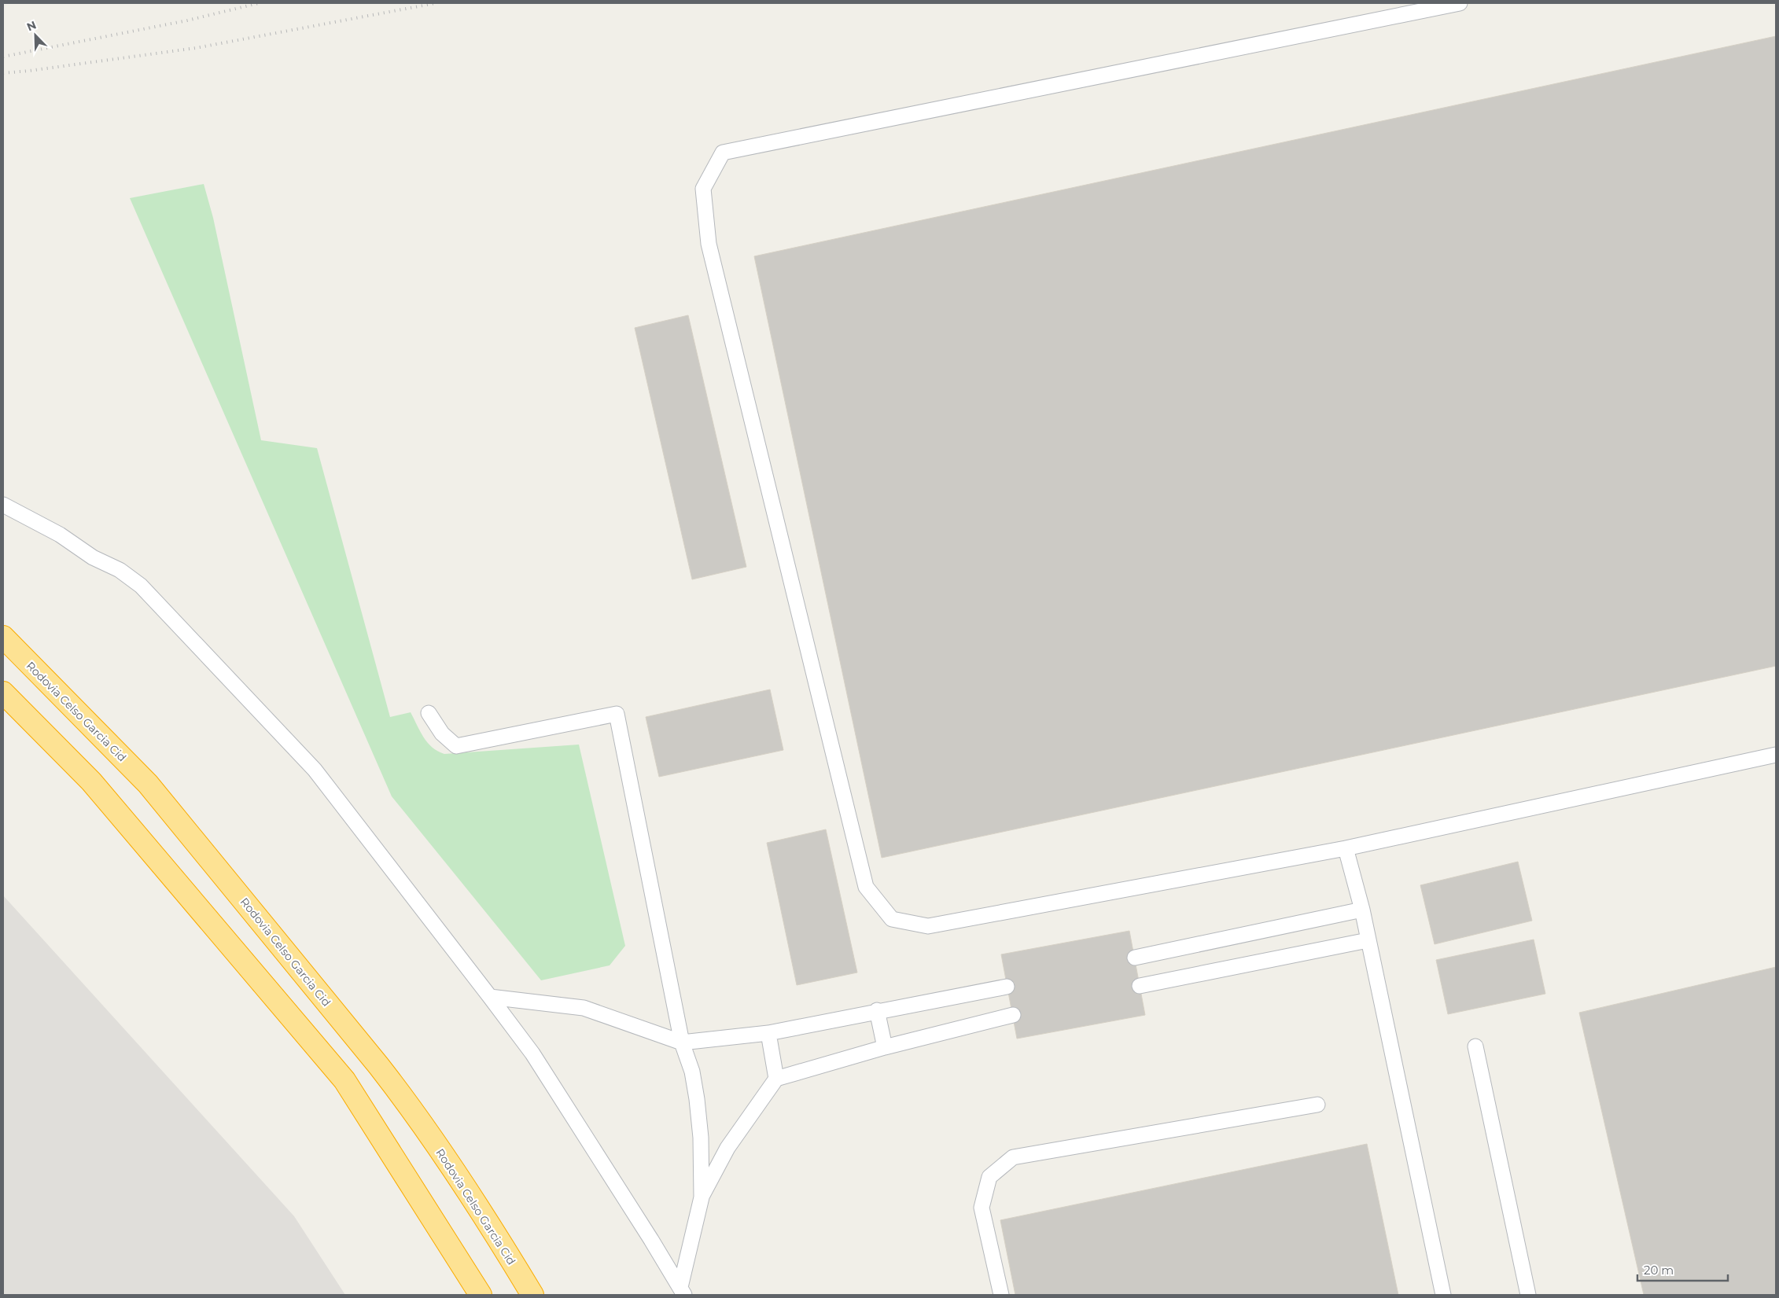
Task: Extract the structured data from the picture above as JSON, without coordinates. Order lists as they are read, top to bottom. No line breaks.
{"streets":{"highway":["Rodovia Celso Garcia Cid"]},"scale_bar":"20 m","north":"top left"}
